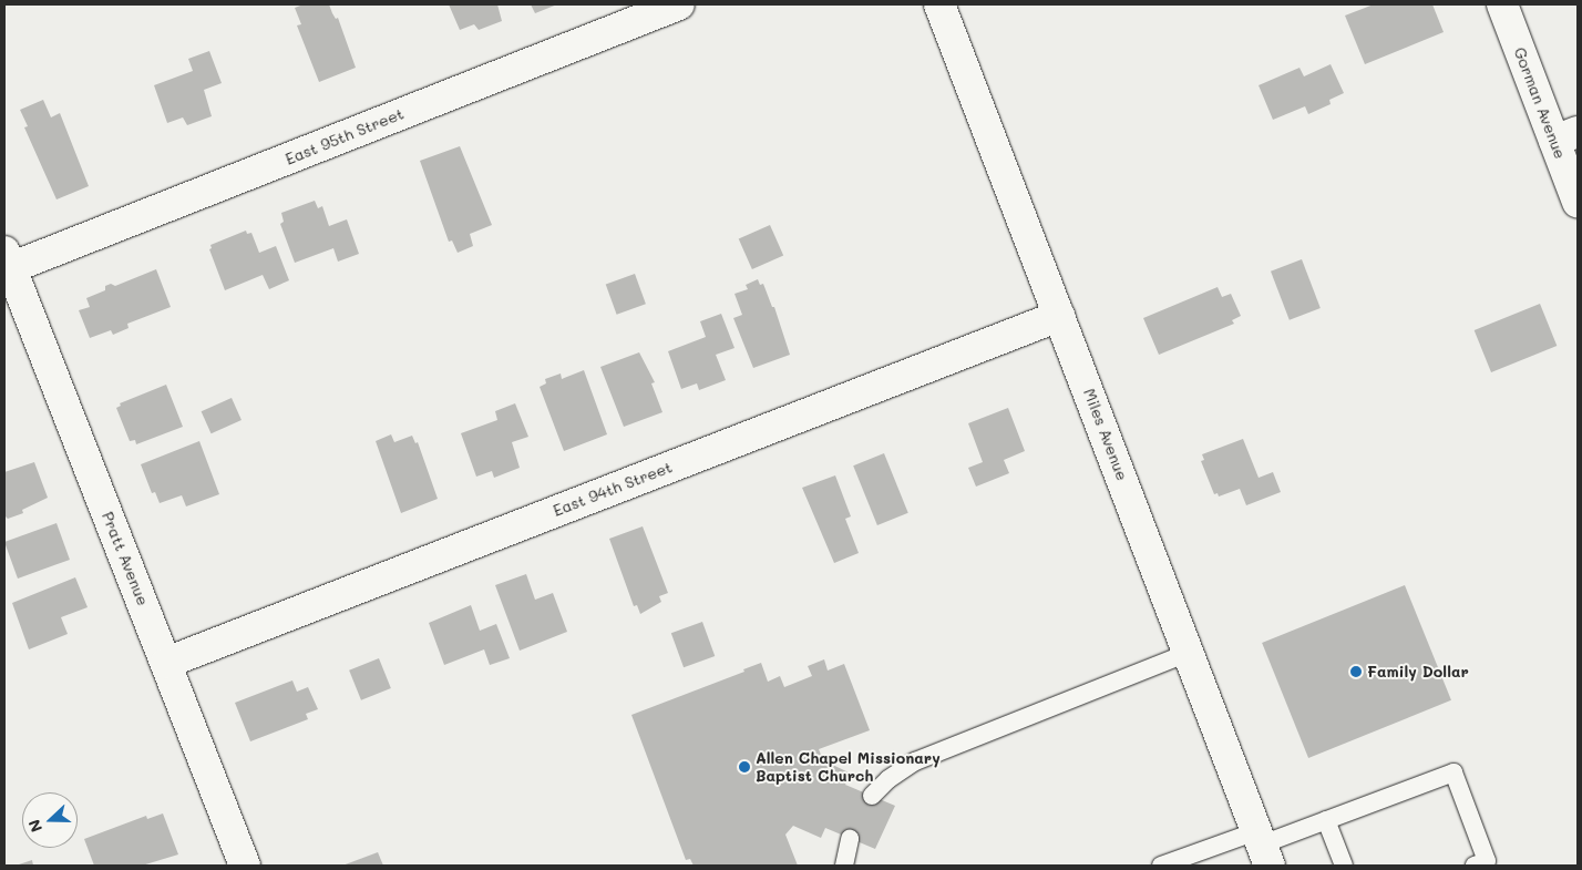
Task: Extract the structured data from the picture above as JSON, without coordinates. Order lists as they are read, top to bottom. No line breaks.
{"streets":{"street":["Gorman Avenue","East 95th Street","Miles Avenue","East 94th Street","Pratt Avenue"]},"crossings":[["East 95th Street","Pratt Avenue"],["Miles Avenue","East 94th Street"],["East 94th Street","Pratt Avenue"]],"places":["Family Dollar","Allen Chapel Missionary Baptist Church"],"north":"left"}
